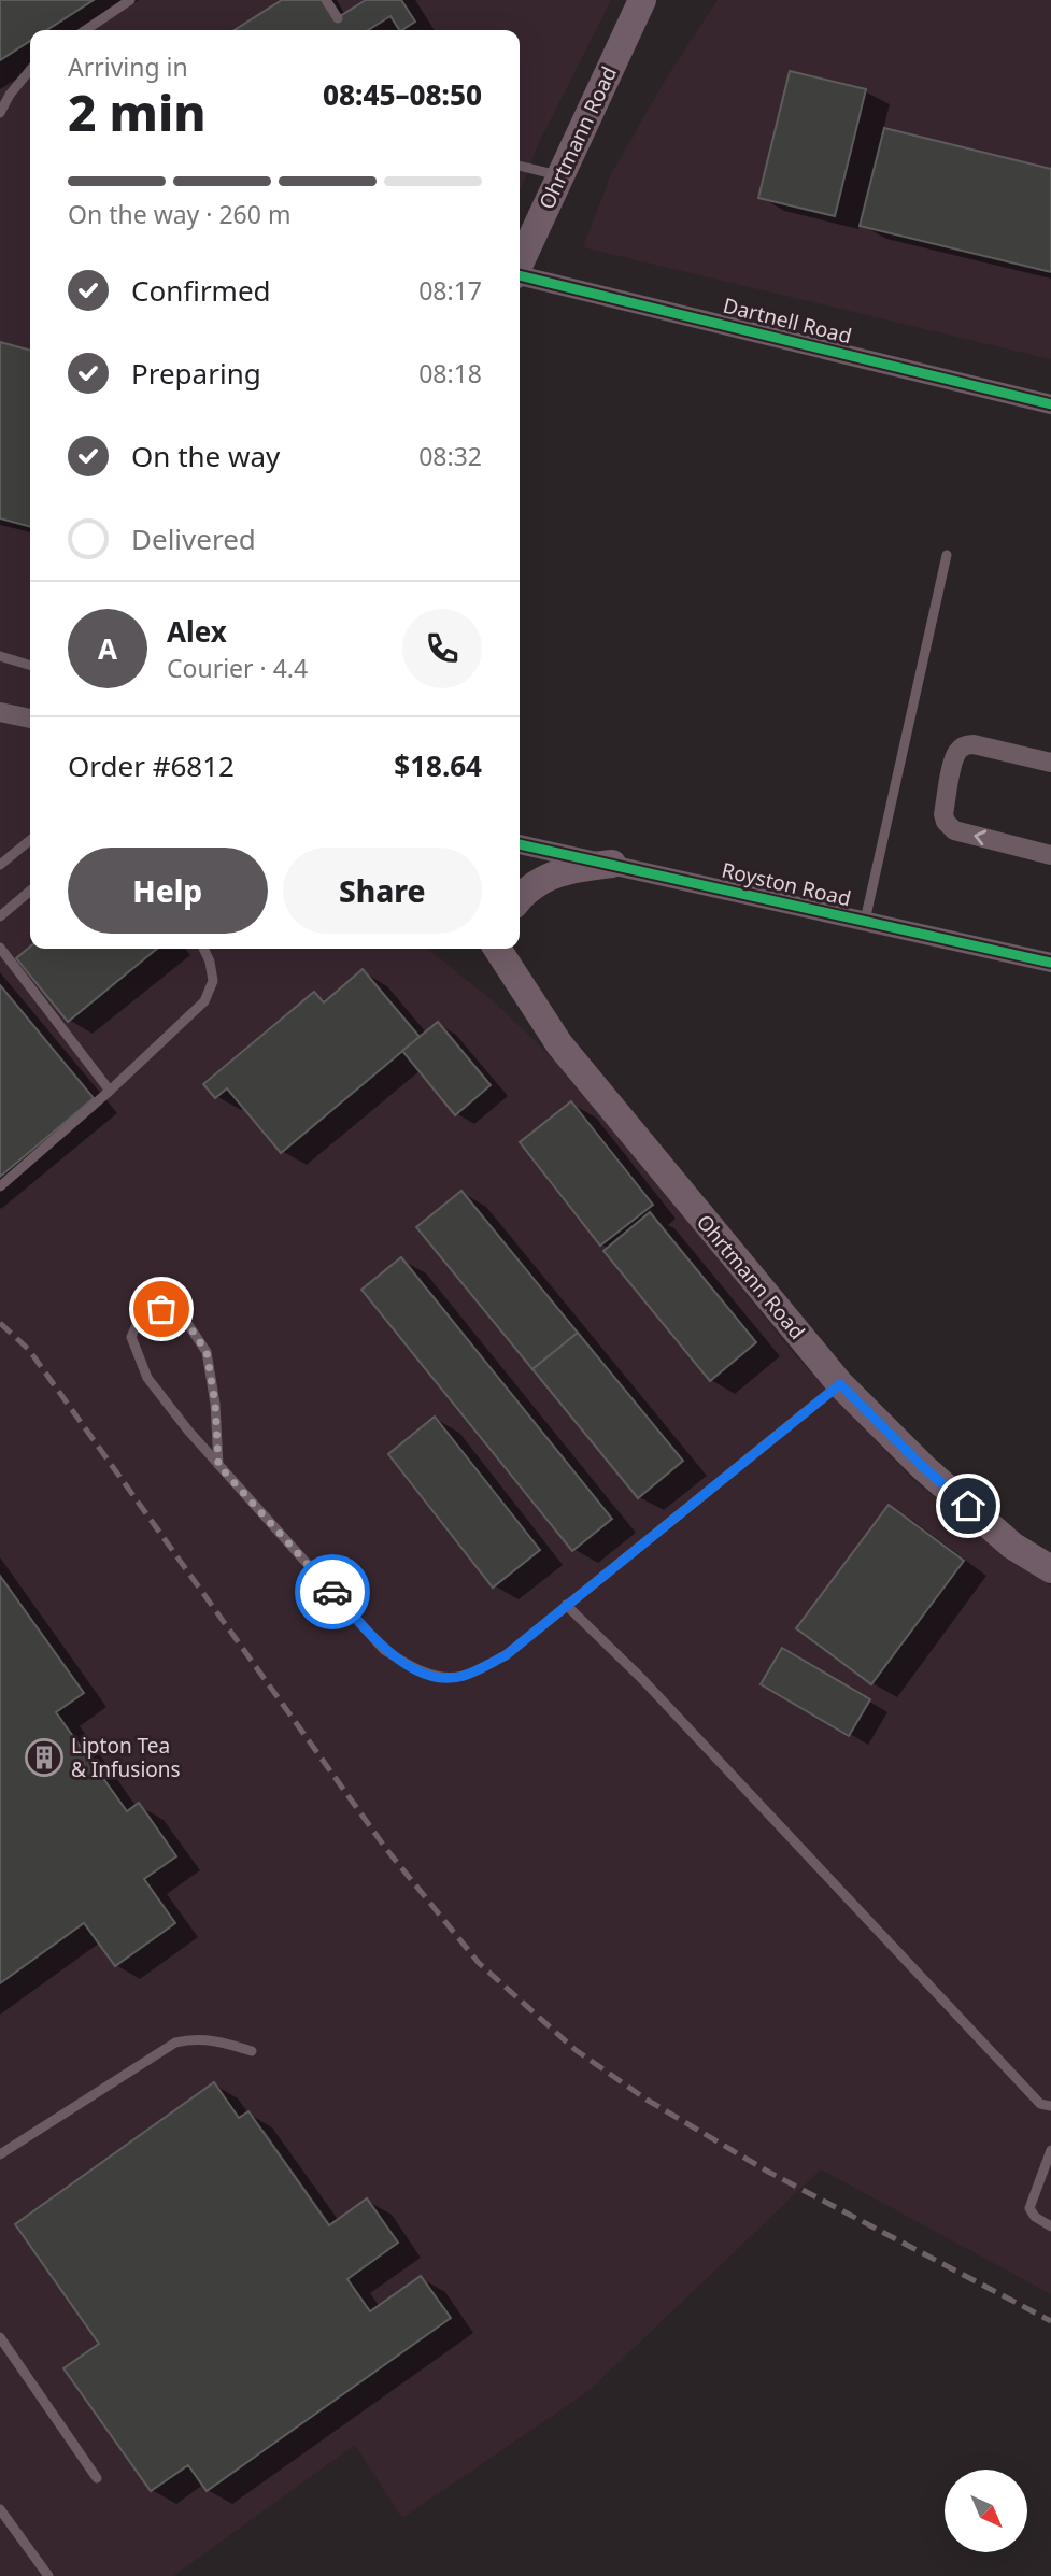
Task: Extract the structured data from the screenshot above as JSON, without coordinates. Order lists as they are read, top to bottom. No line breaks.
{"streets":{"main road":["Ohrtmann Road"],"street":["Dartnell Road","Royston Road"]},"places":{"building":["Lipton Tea & Infusions"]},"north":"bottom right","page":{"heading":["2 min","Arriving in","08:45–08:50"],"panel":["Alex","Courier · 4.4","Order #6812","$18.64"],"bar":"On the way · 260 m","list":[["Confirmed","08:17"],["Preparing","08:18"],["On the way","08:32"],"Delivered"],"round":"A","buttons":["Help","Share"]}}
